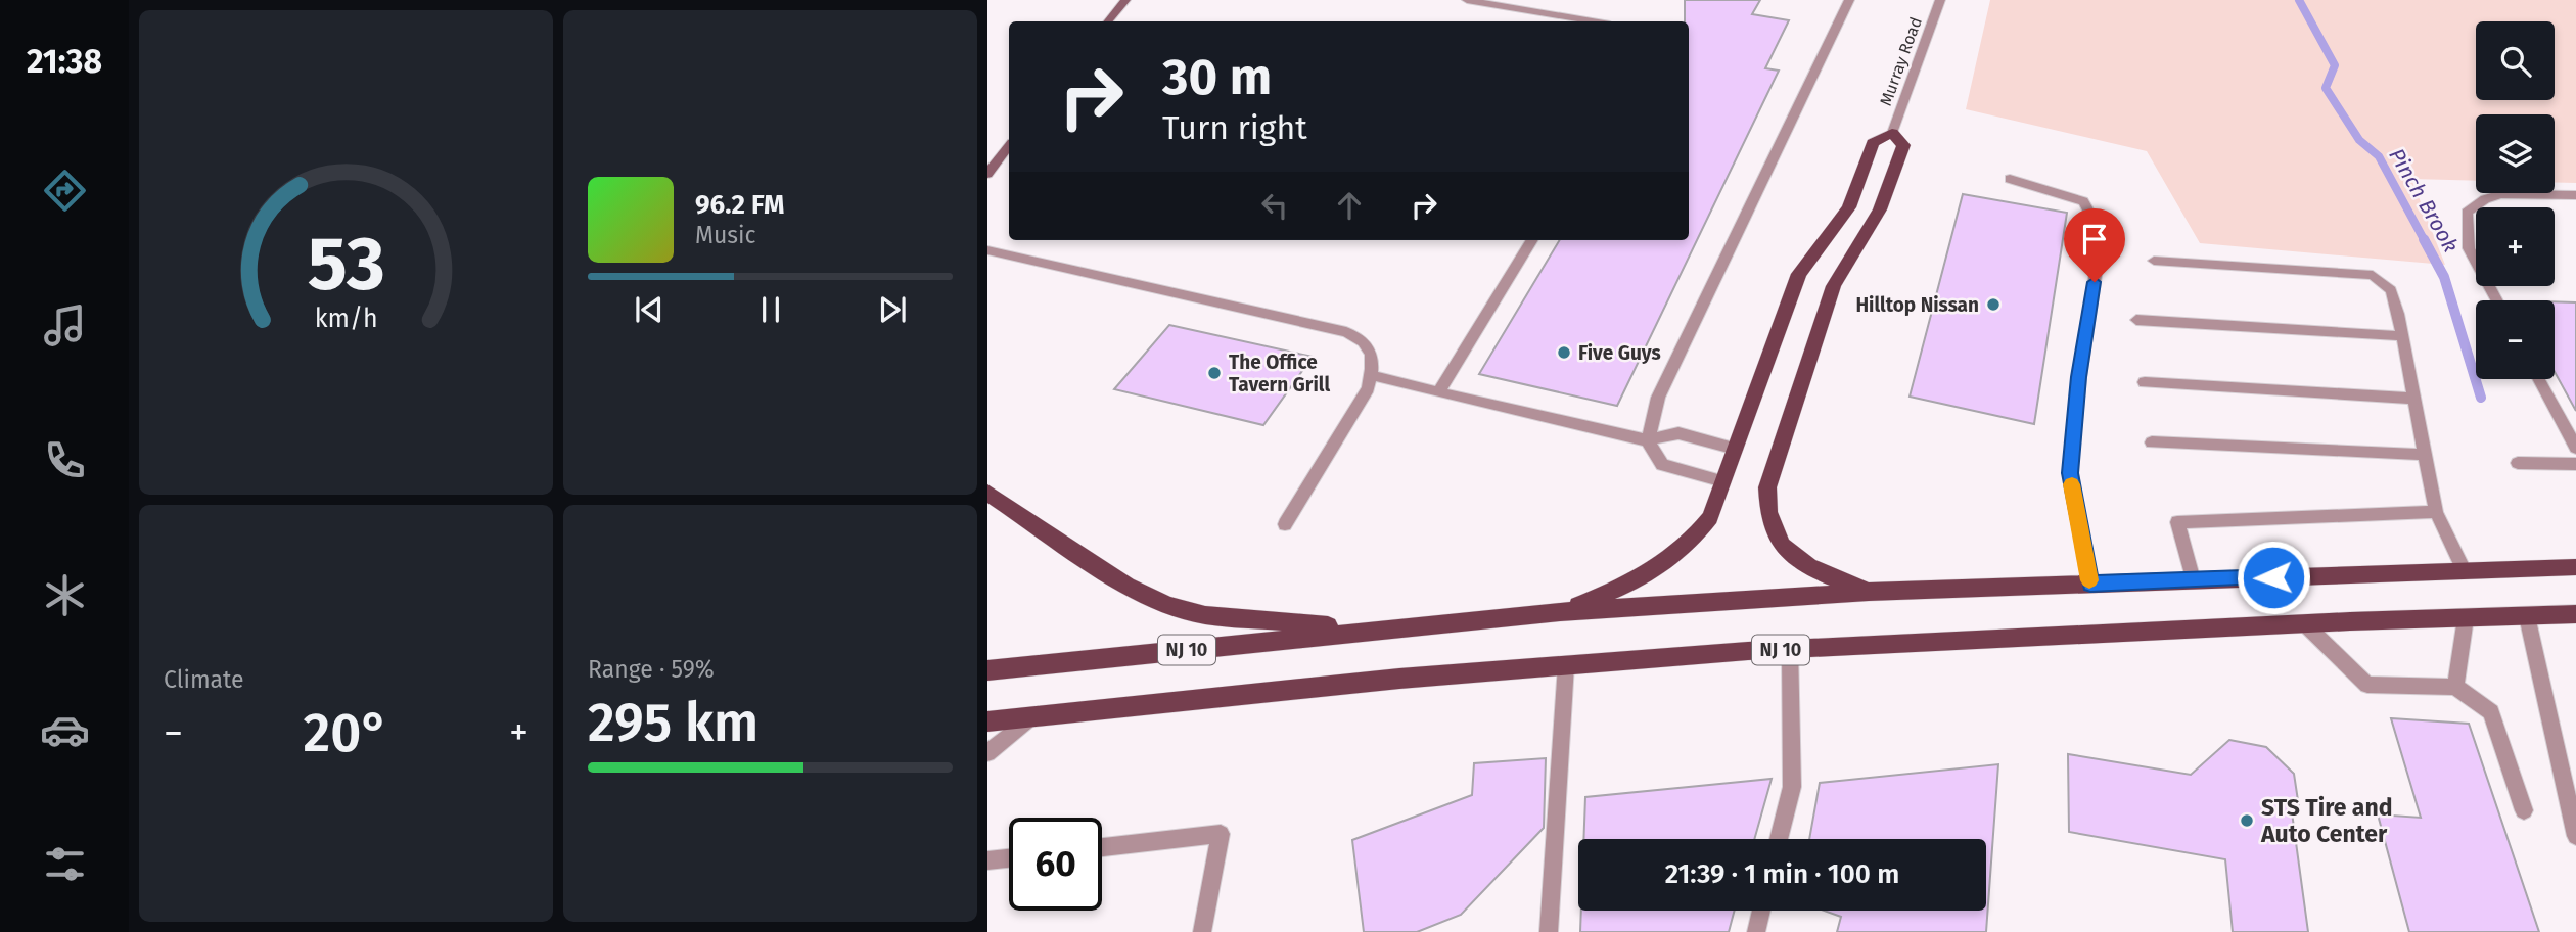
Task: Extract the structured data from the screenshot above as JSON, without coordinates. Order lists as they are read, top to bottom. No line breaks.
{"streets":{"main road":["NJ 10"],"street":["Murray Road"]},"water":["Pinch Brook"],"places":["Hilltop Nissan","Five Guys","The Office Tavern Grill","STS Tire and Auto Center"],"page":{"tabs":"21:38","map_buttons":["+","−"],"turn":["30 m","Turn right"],"song":["96.2 FM","Music"],"tile":["Climate",["Range · 59%","295 km"]],"heat":["−","20°","+"],"limit":"60","trip":"21:39 · 1 min · 100 m","gauge":["53","km/h"]}}
